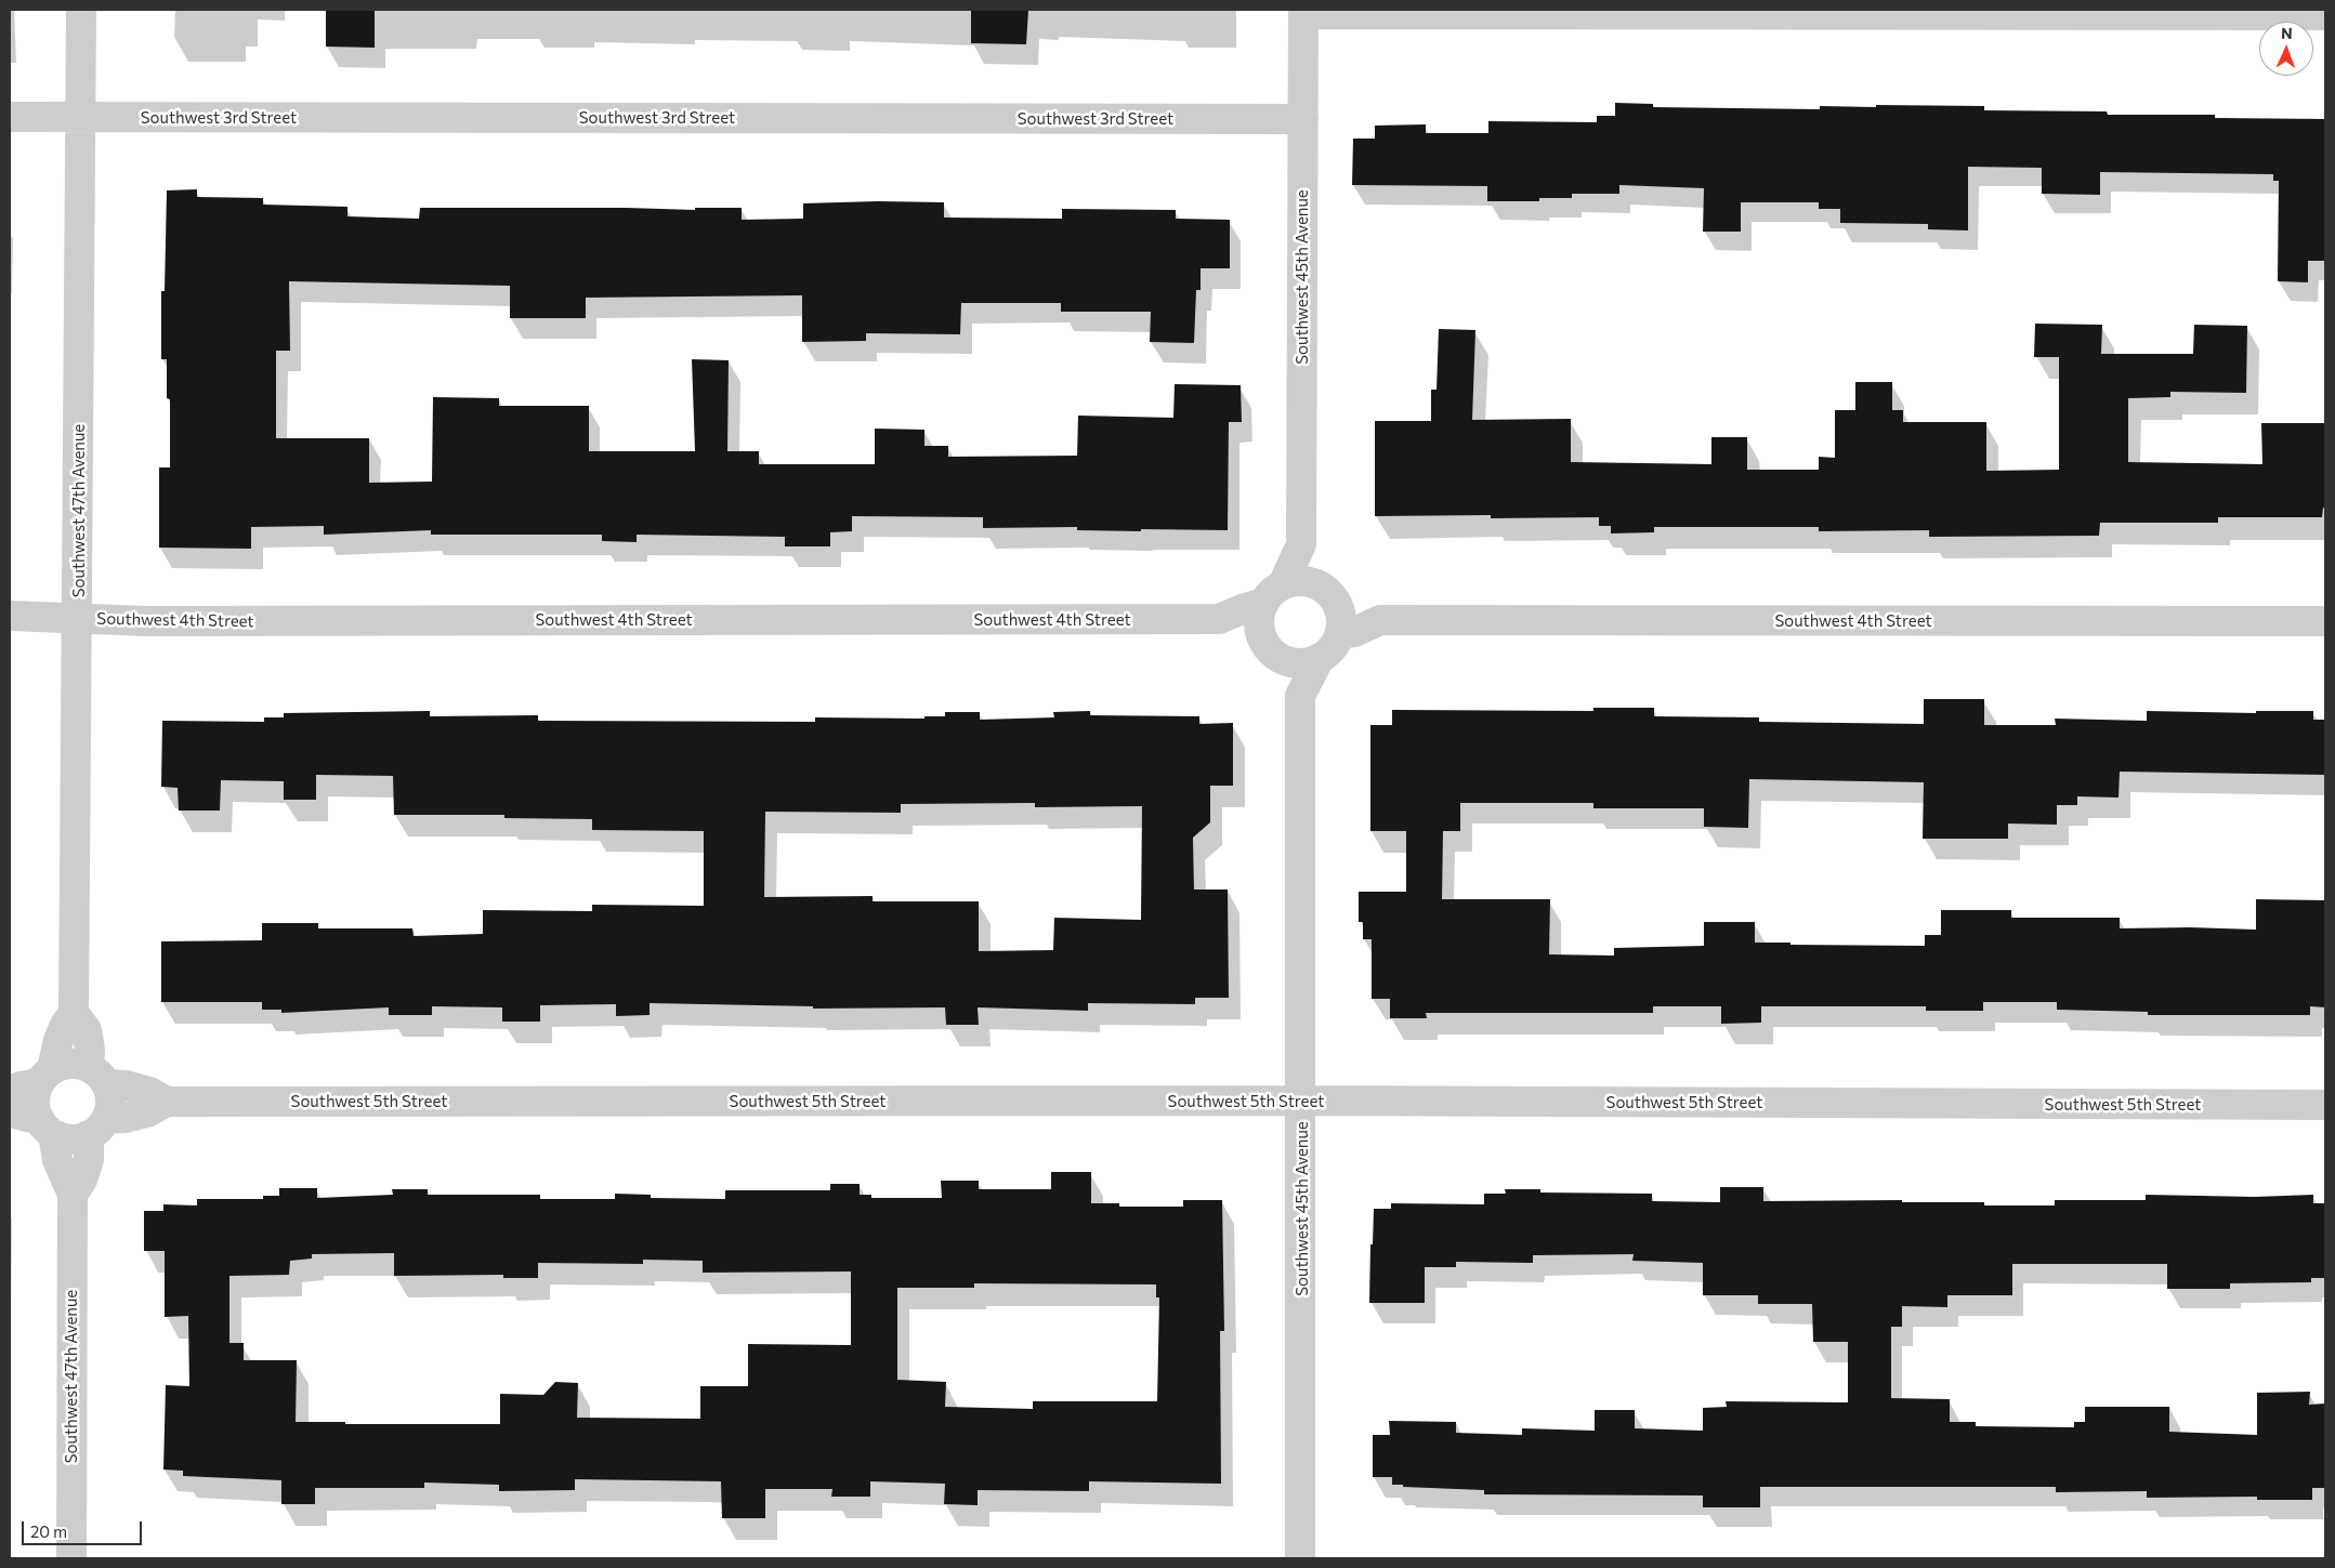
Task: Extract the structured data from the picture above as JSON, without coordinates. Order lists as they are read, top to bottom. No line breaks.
{"streets":{"street":["Southwest 3rd Street","Southwest 45th Avenue","Southwest 47th Avenue","Southwest 4th Street","Southwest 5th Street"]},"crossings":[["Southwest 3rd Street","Southwest 45th Avenue"],["Southwest 3rd Street","Southwest 47th Avenue"],["Southwest 45th Avenue","Southwest 4th Street"],["Southwest 45th Avenue","Southwest 5th Street"],["Southwest 47th Avenue","Southwest 4th Street"],["Southwest 47th Avenue","Southwest 5th Street"]],"scale_bar":"20 m","north":"top"}
